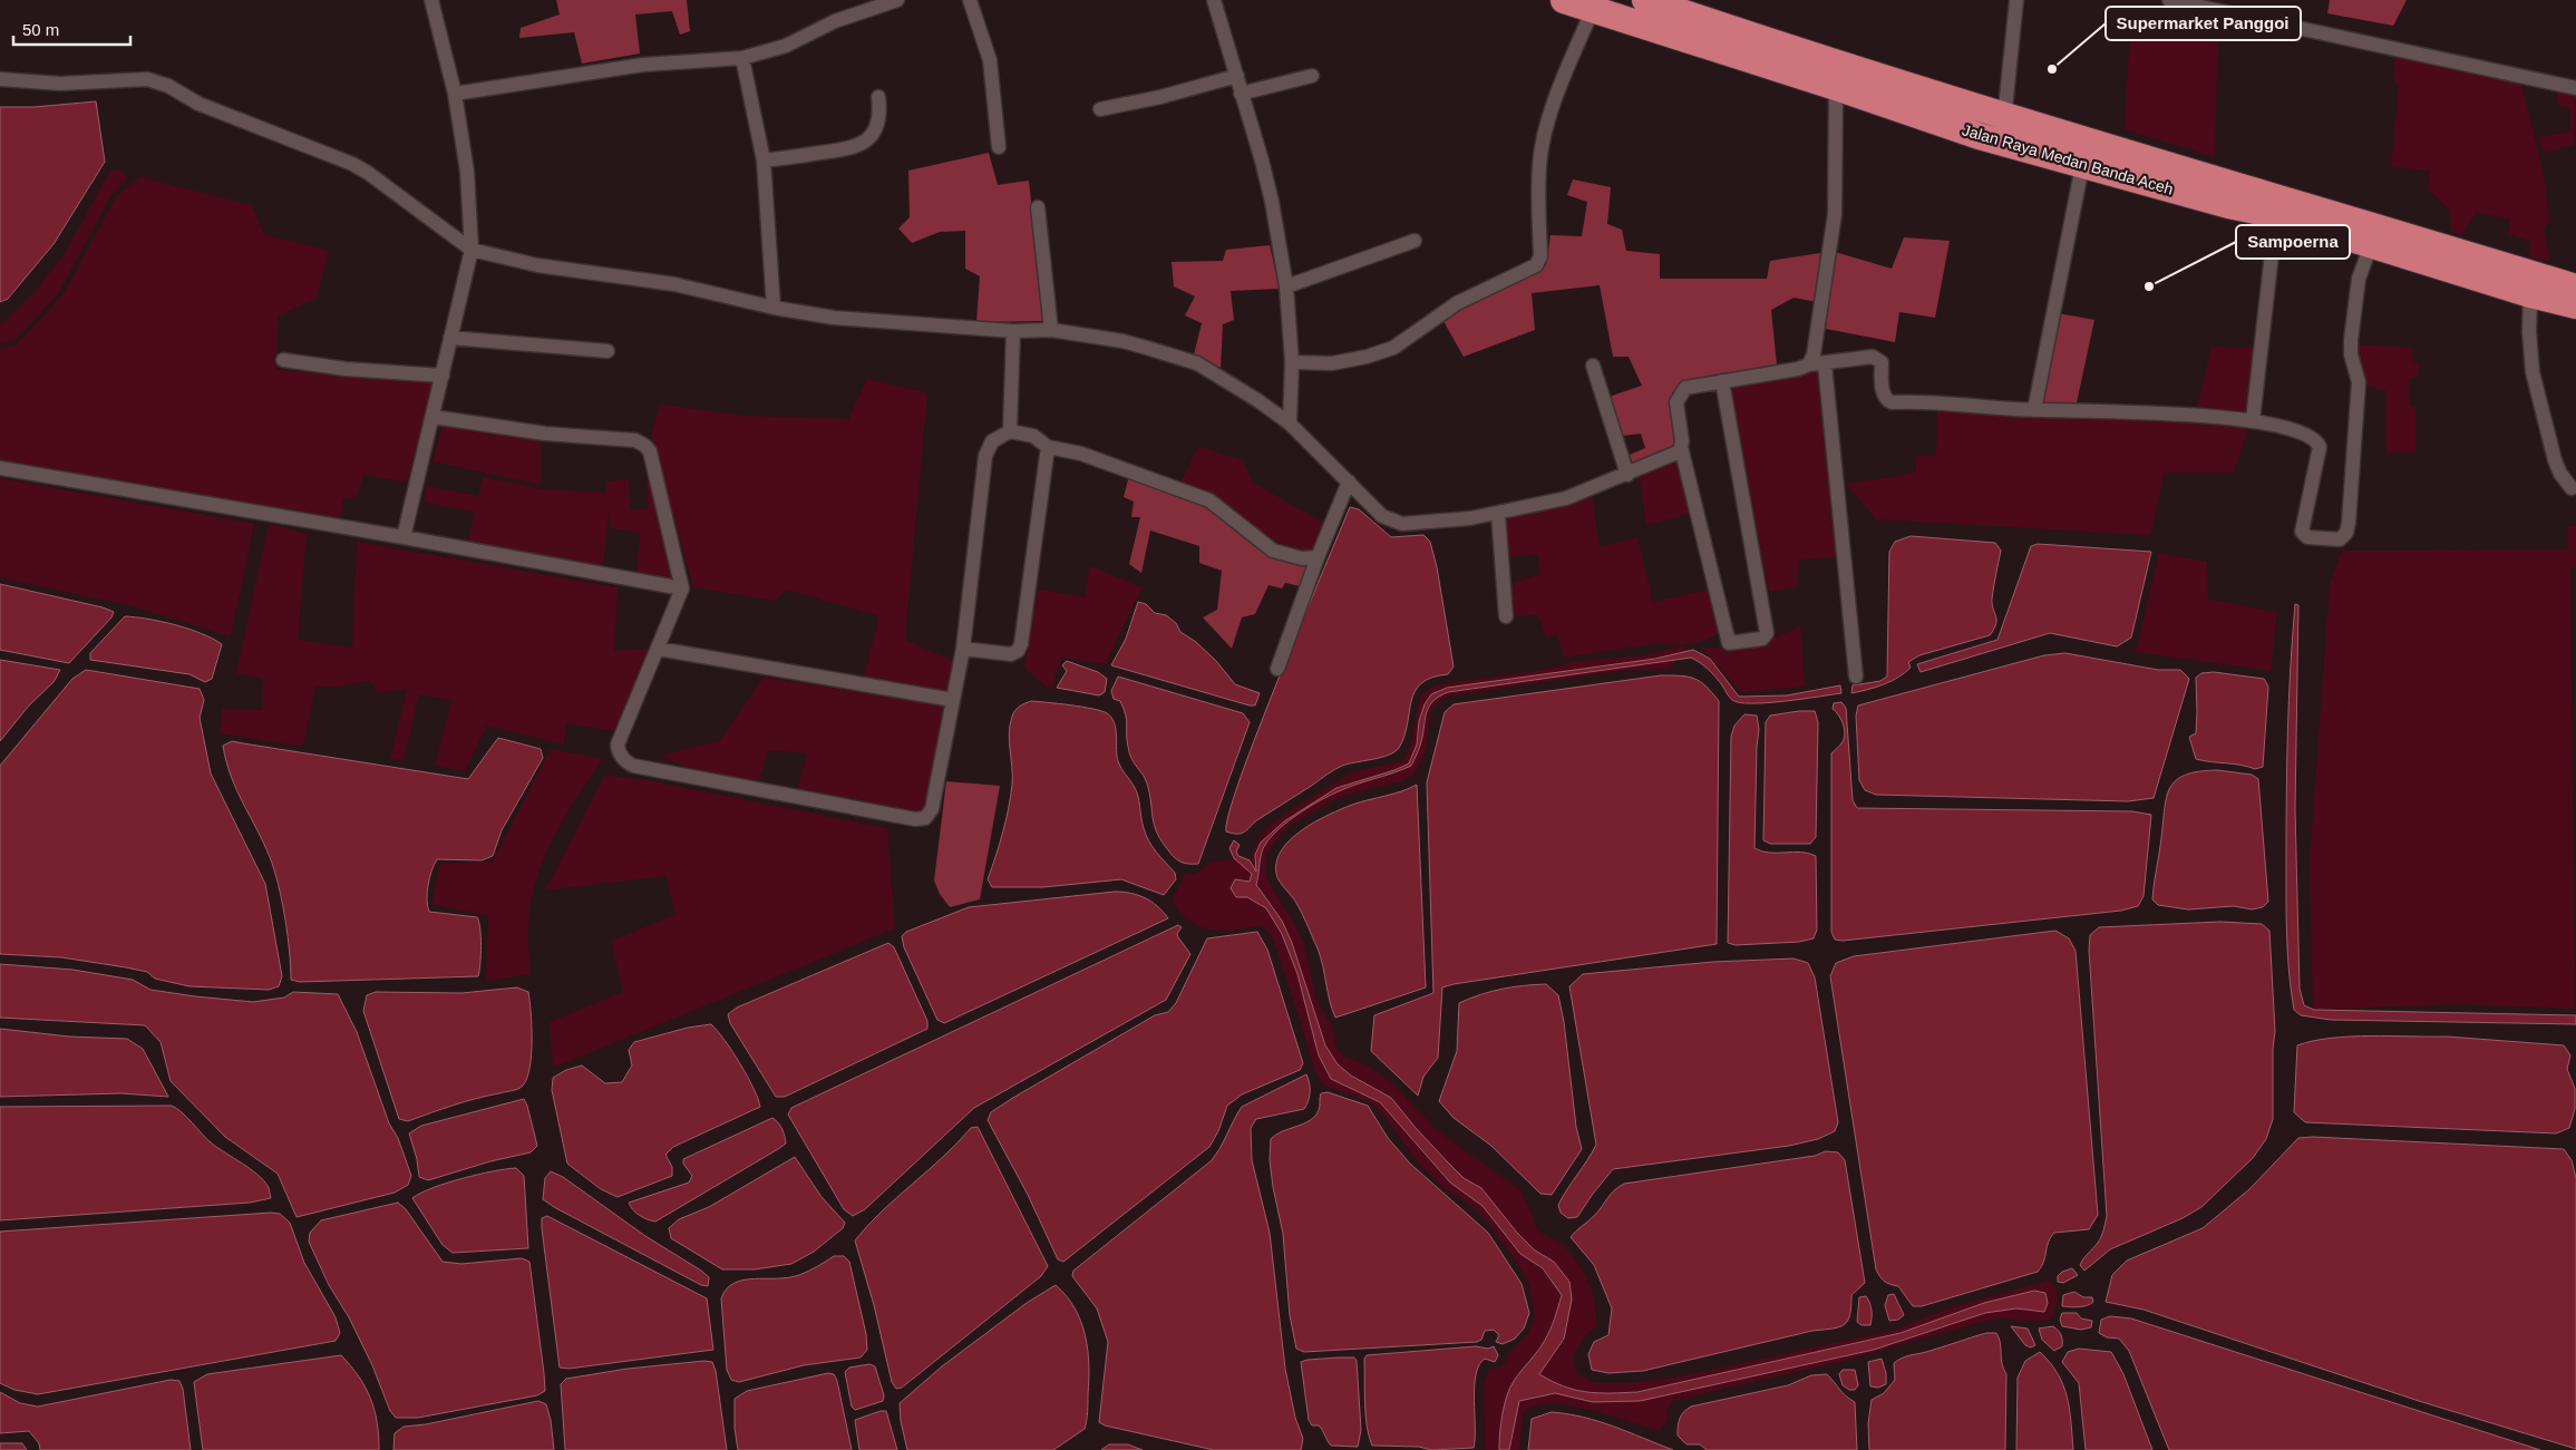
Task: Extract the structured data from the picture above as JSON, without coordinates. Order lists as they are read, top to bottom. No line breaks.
{"streets":{"highway":["Jalan Raya Medan Banda Aceh"]},"places":["Supermarket Panggoi","Sampoerna"],"scale_bar":"50 m"}
